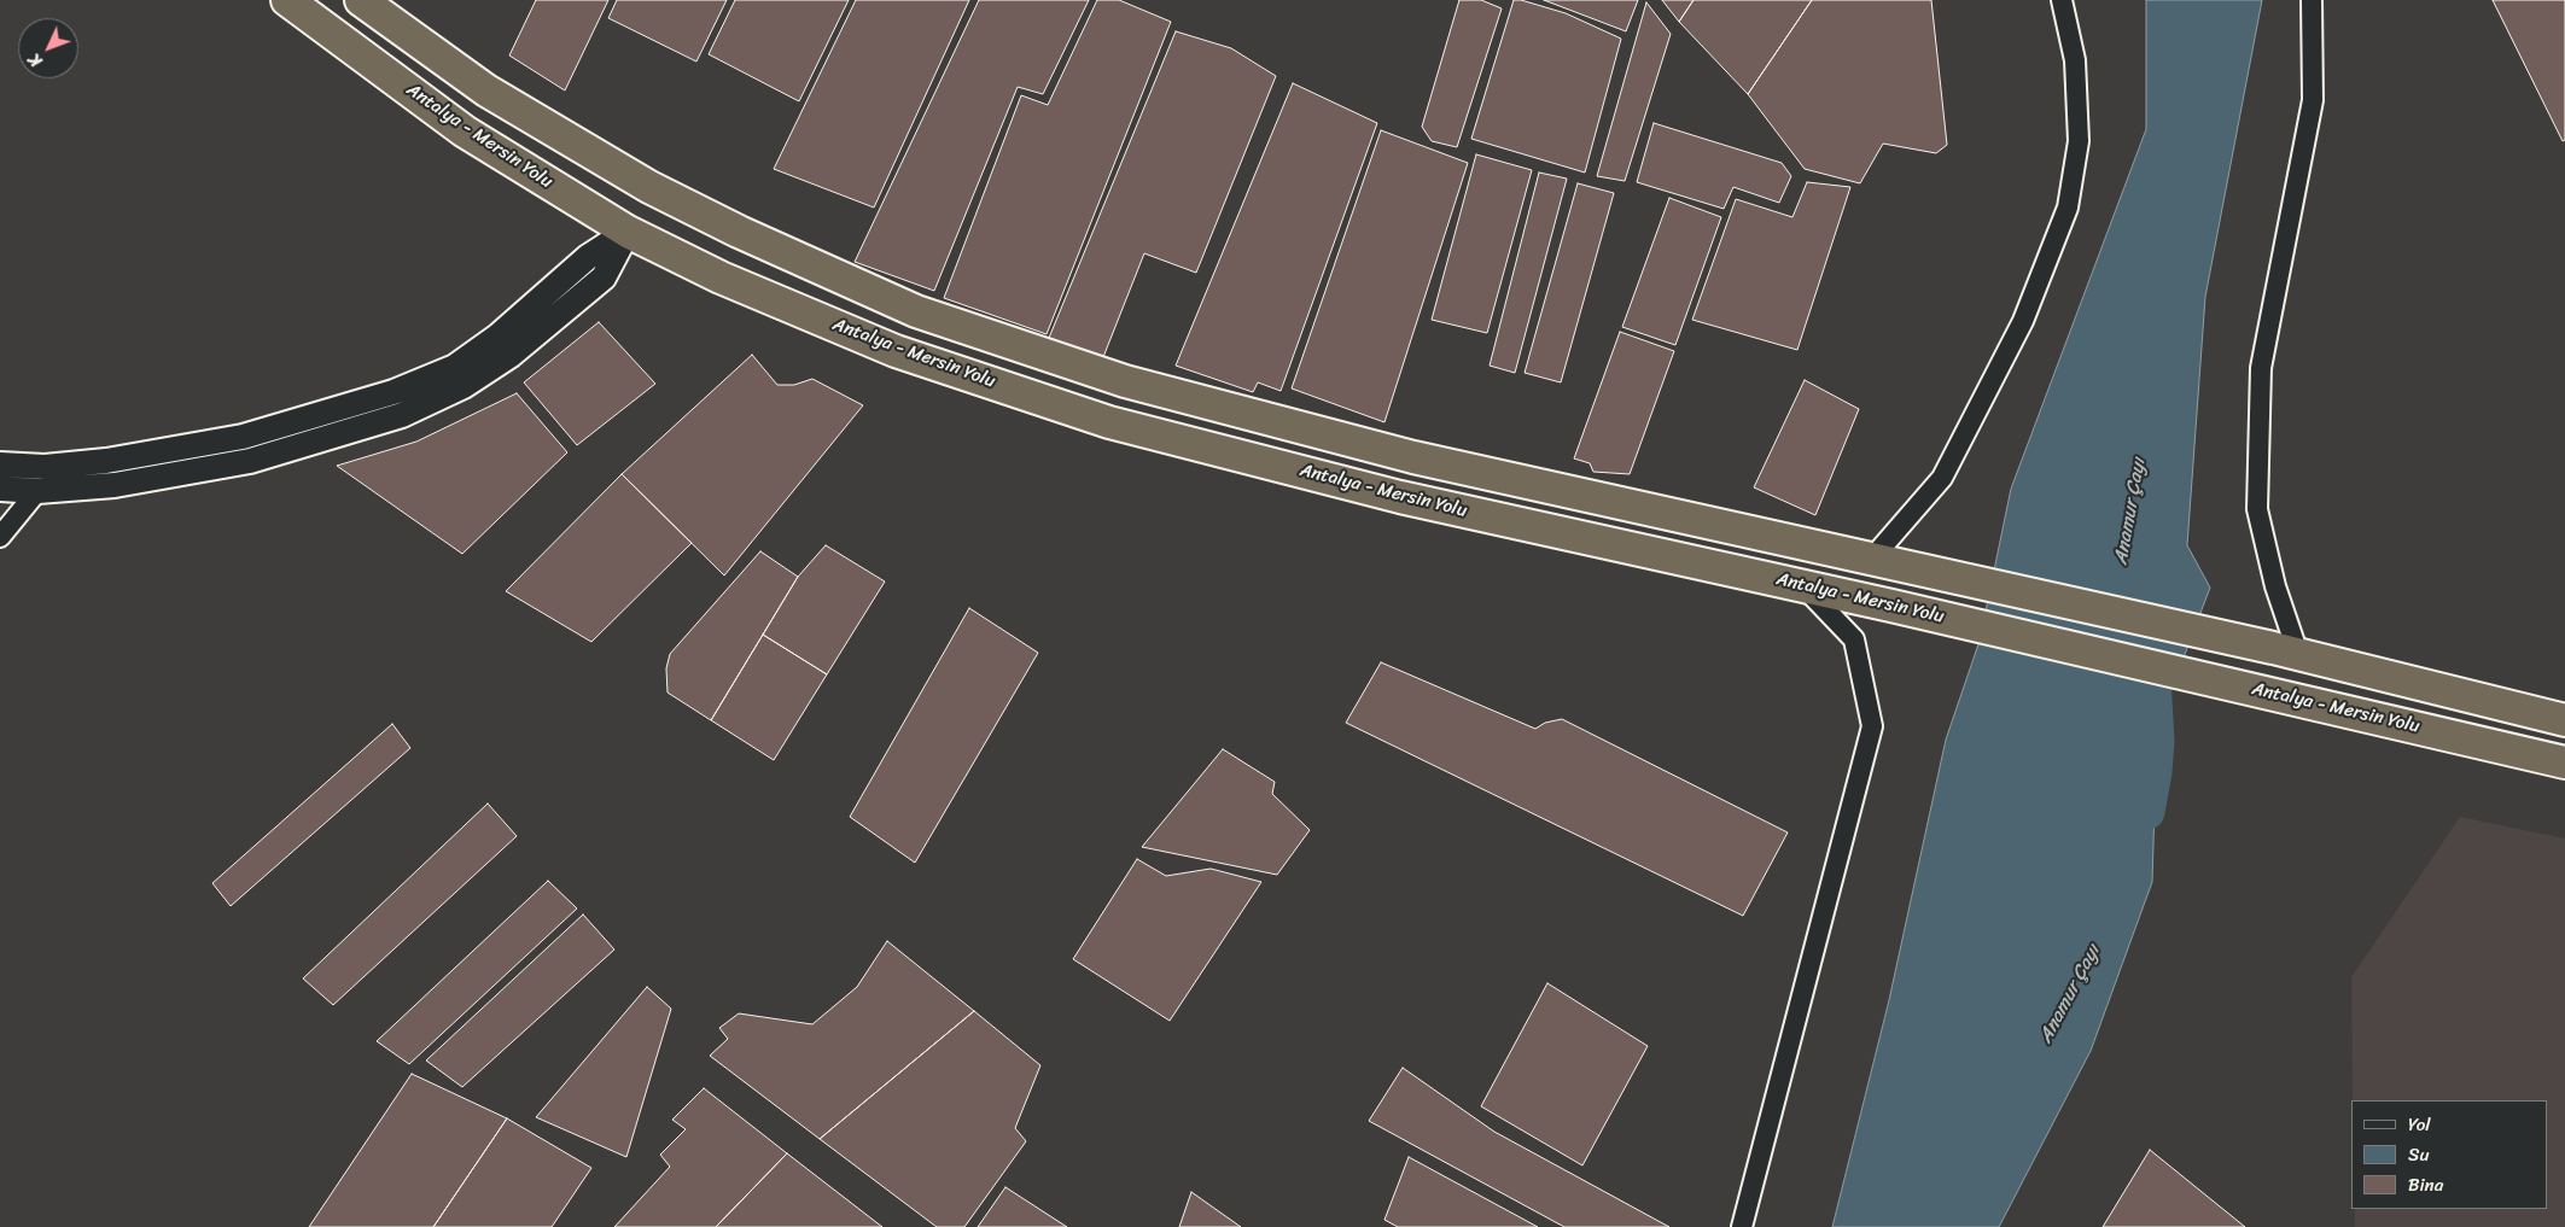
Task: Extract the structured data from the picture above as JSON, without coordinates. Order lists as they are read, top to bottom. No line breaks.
{"streets":{"highway":["Antalya - Mersin Yolu"]},"water":["Anamur Çayı"],"legend":["Yol","Su","Bina"],"north":"bottom left"}
